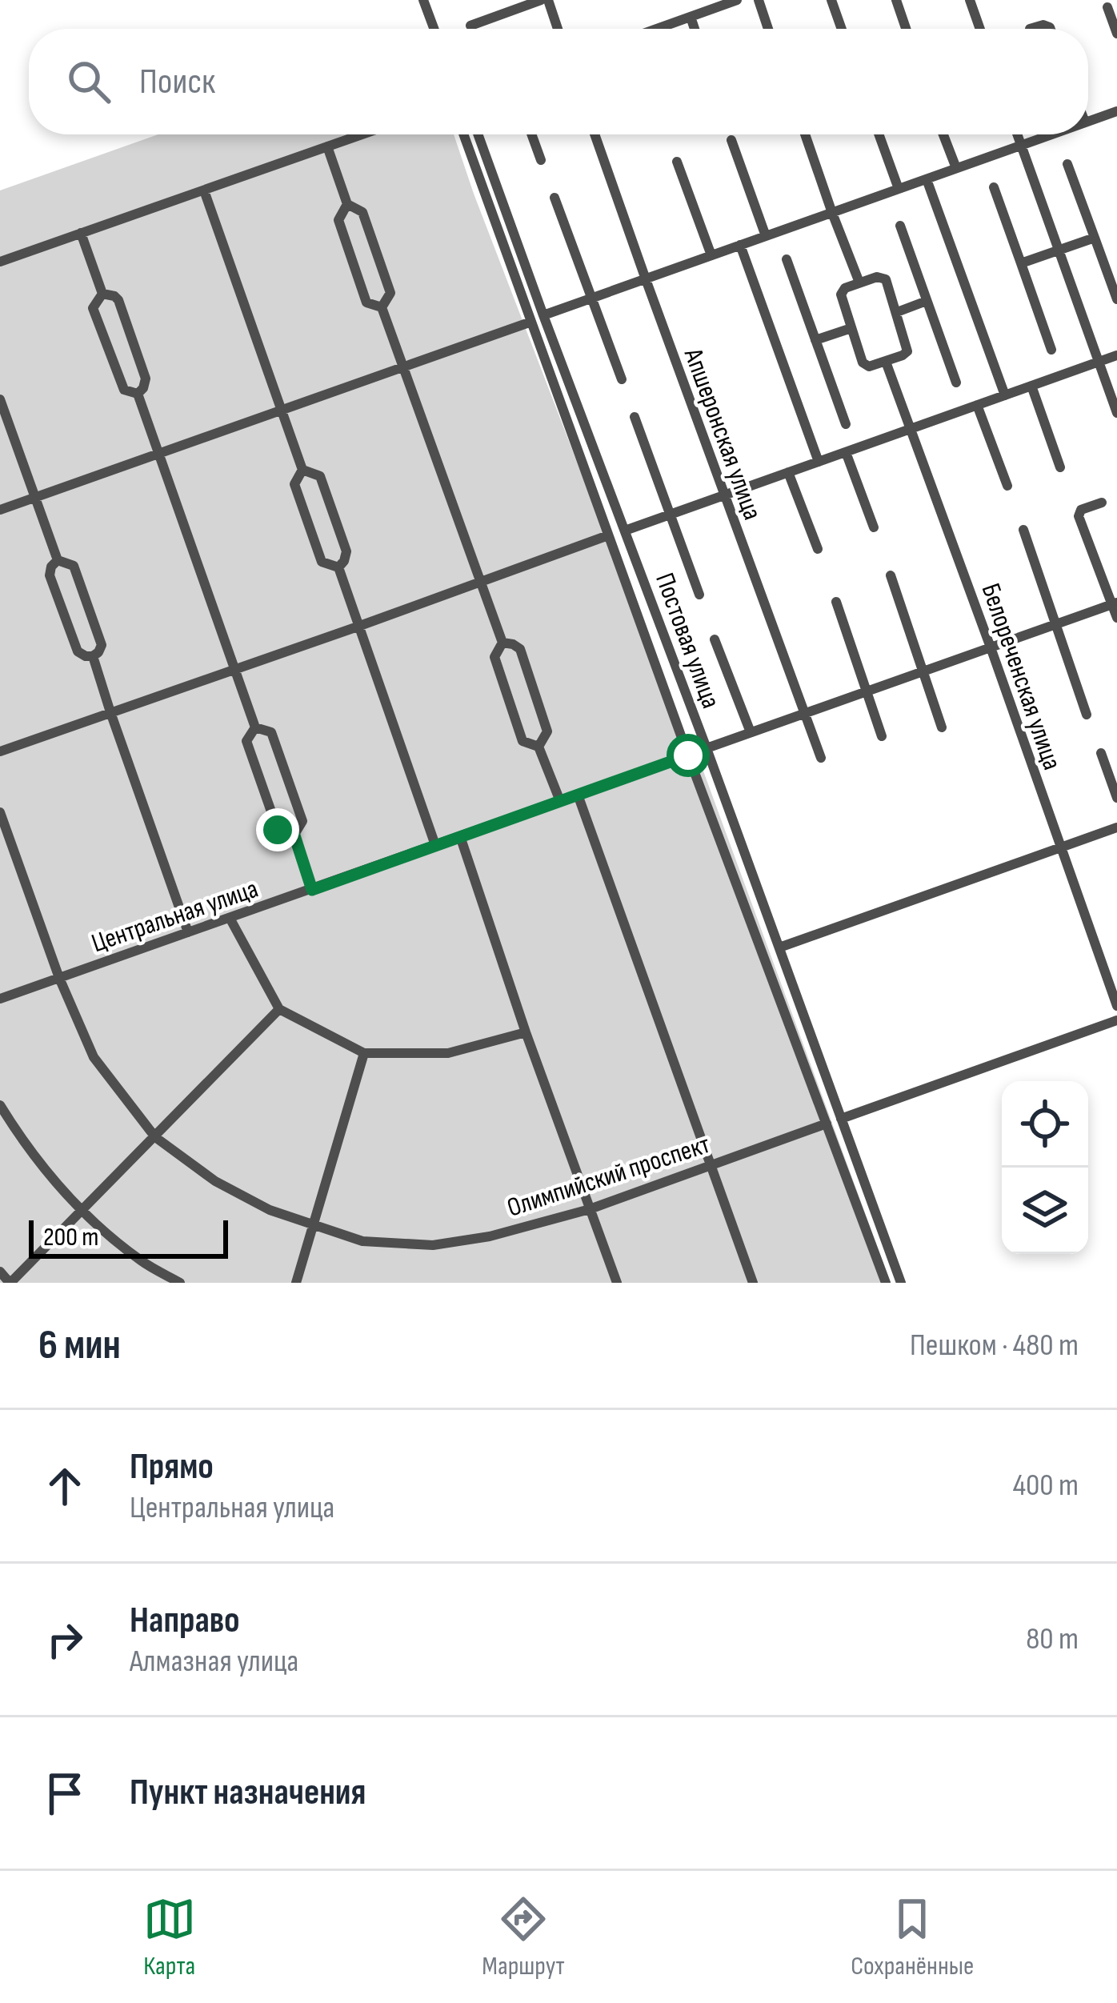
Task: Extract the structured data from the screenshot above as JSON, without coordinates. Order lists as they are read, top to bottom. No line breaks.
{"streets":{"street":["Апшеронская улица","Постовая улица","Белореченская улица","Центральная улица","Олимпийский проспект"]},"crossings":[["Постовая улица","Центральная улица"],["Постовая улица","Олимпийский проспект"],["Центральная улица","Олимпийский проспект"]],"scale_bar":"200 m","page":{"search":"Поиск","scale":"200 m","heading":["6 мин","Пешком · 480 m"],"list":[["Прямо","Центральная улица","400 m"],["Направо","Алмазная улица","80 m"],"Пункт назначения"],"nav":["Карта","Маршрут","Сохранённые"]}}
